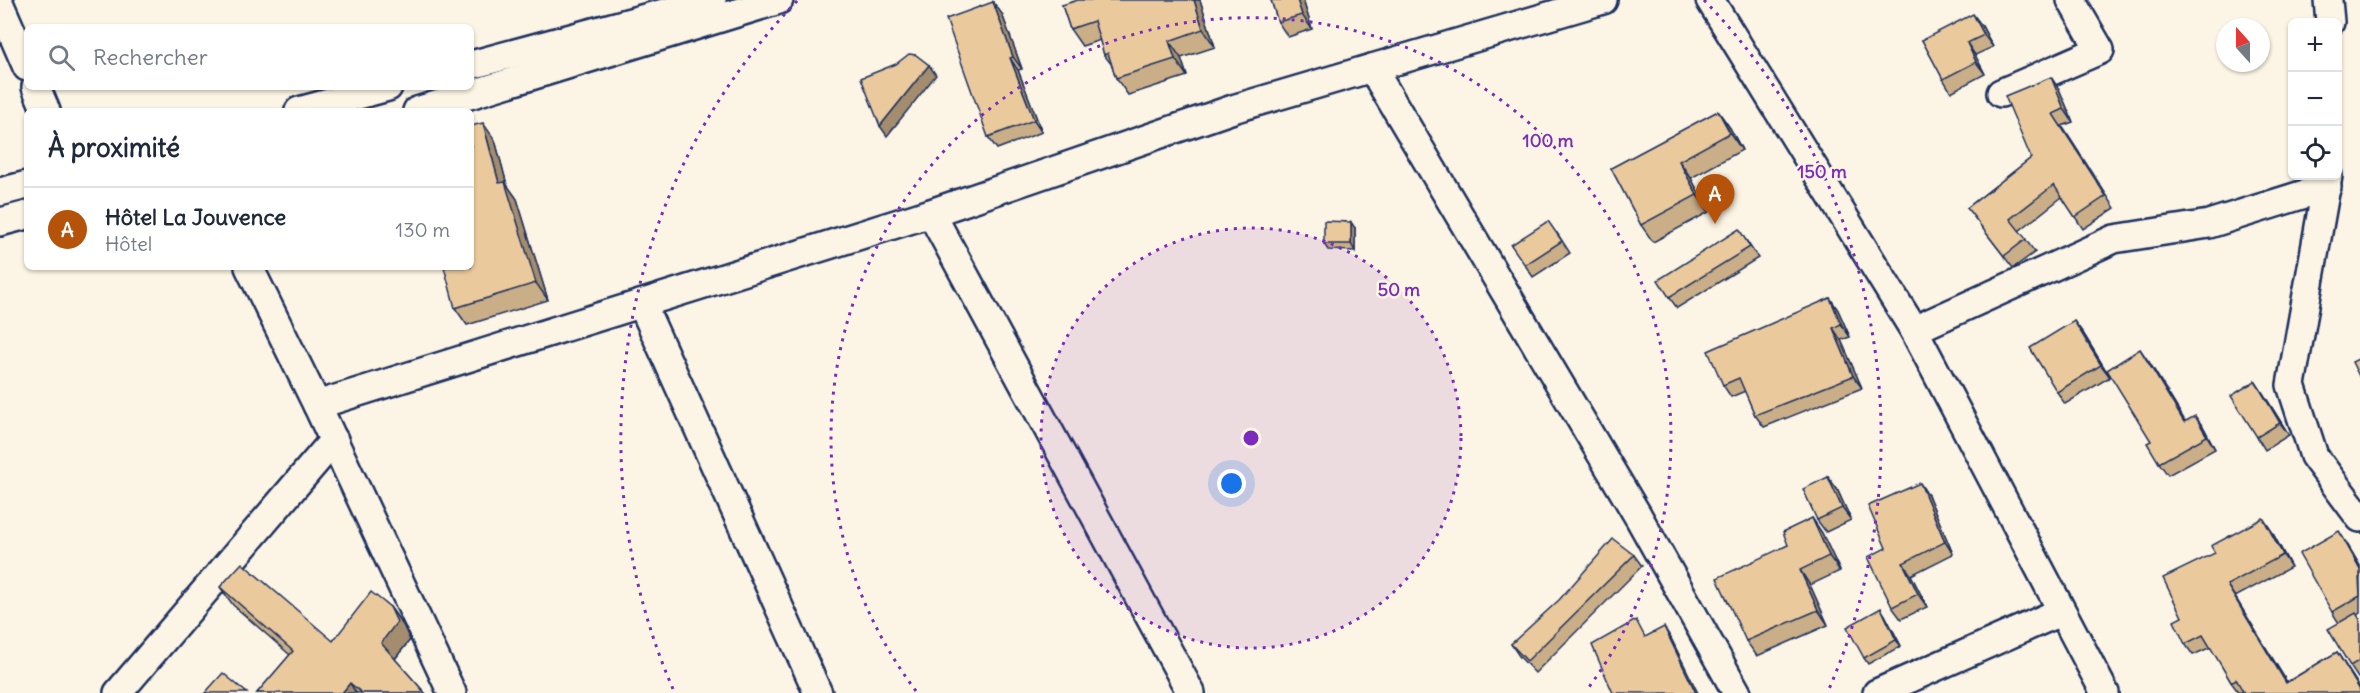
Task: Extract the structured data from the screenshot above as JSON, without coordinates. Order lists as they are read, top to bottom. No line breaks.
{"north":"top","page":{"map_buttons":["+","−"],"search":"Rechercher","heading":"À proximité","pins":"A","list":[{"mark":"A","name":"Hôtel La Jouvence","note":"Hôtel","value":"130 m"}]},"rings":["100 m","150 m","50 m"]}
